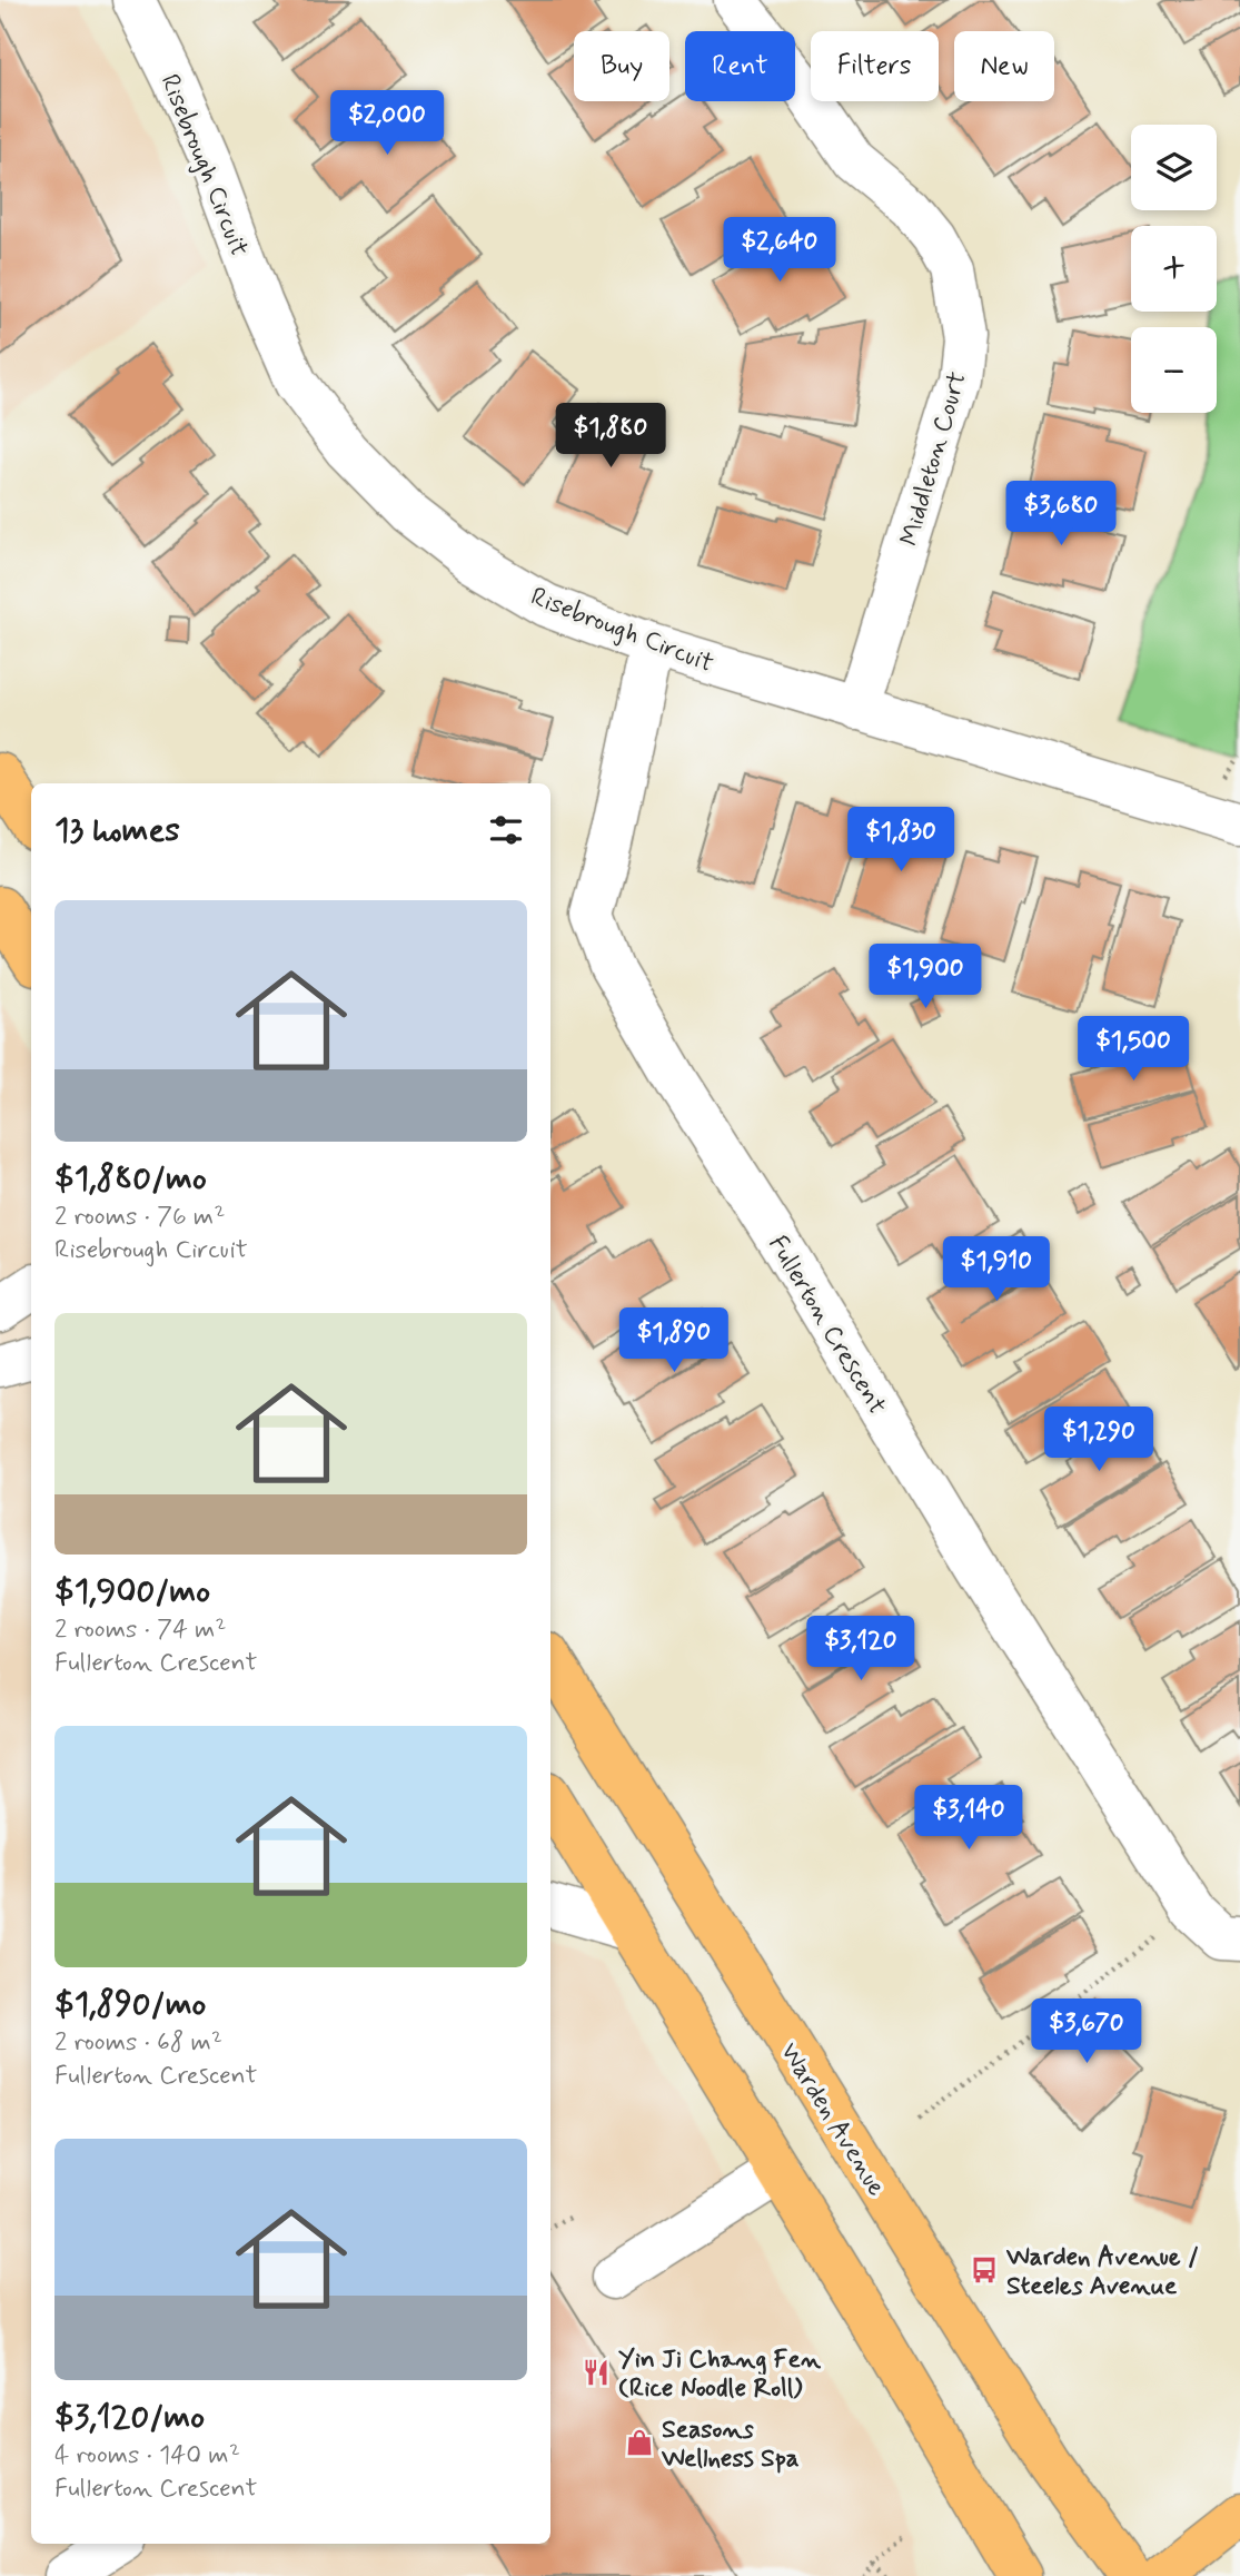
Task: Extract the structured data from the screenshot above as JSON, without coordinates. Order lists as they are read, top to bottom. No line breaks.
{"streets":{"main road":["Warden Avenue"],"street":["Risebrough Circuit","Middleton Court","Fullerton Crescent"]},"crossings":[["Risebrough Circuit","Middleton Court"],["Risebrough Circuit","Fullerton Crescent"]],"places":{"bus stop":["Warden Avenue / Steeles Avenue"],"restaurant":["Yin Ji Chang Fen (Rice Noodle Roll)"],"shop":["Seasons Wellness Spa"]},"page":{"chip":["Buy","Rent","Filters","New"],"price":["$2,000","$2,640","$1,880","$3,680","$1,830","$1,900","$1,500","$1,910","$1,890","$1,290","$3,120","$3,140","$3,670"],"map_buttons":["+","−"],"heading":"13 homes","list":[{"name":"$1,880/mo","note":"2 rooms · 76 m² · Risebrough Circuit"},{"name":"$1,900/mo","note":"2 rooms · 74 m² · Fullerton Crescent"},{"name":"$1,890/mo","note":"2 rooms · 68 m² · Fullerton Crescent"},{"name":"$3,120/mo","note":"4 rooms · 140 m² · Fullerton Crescent"}]}}
